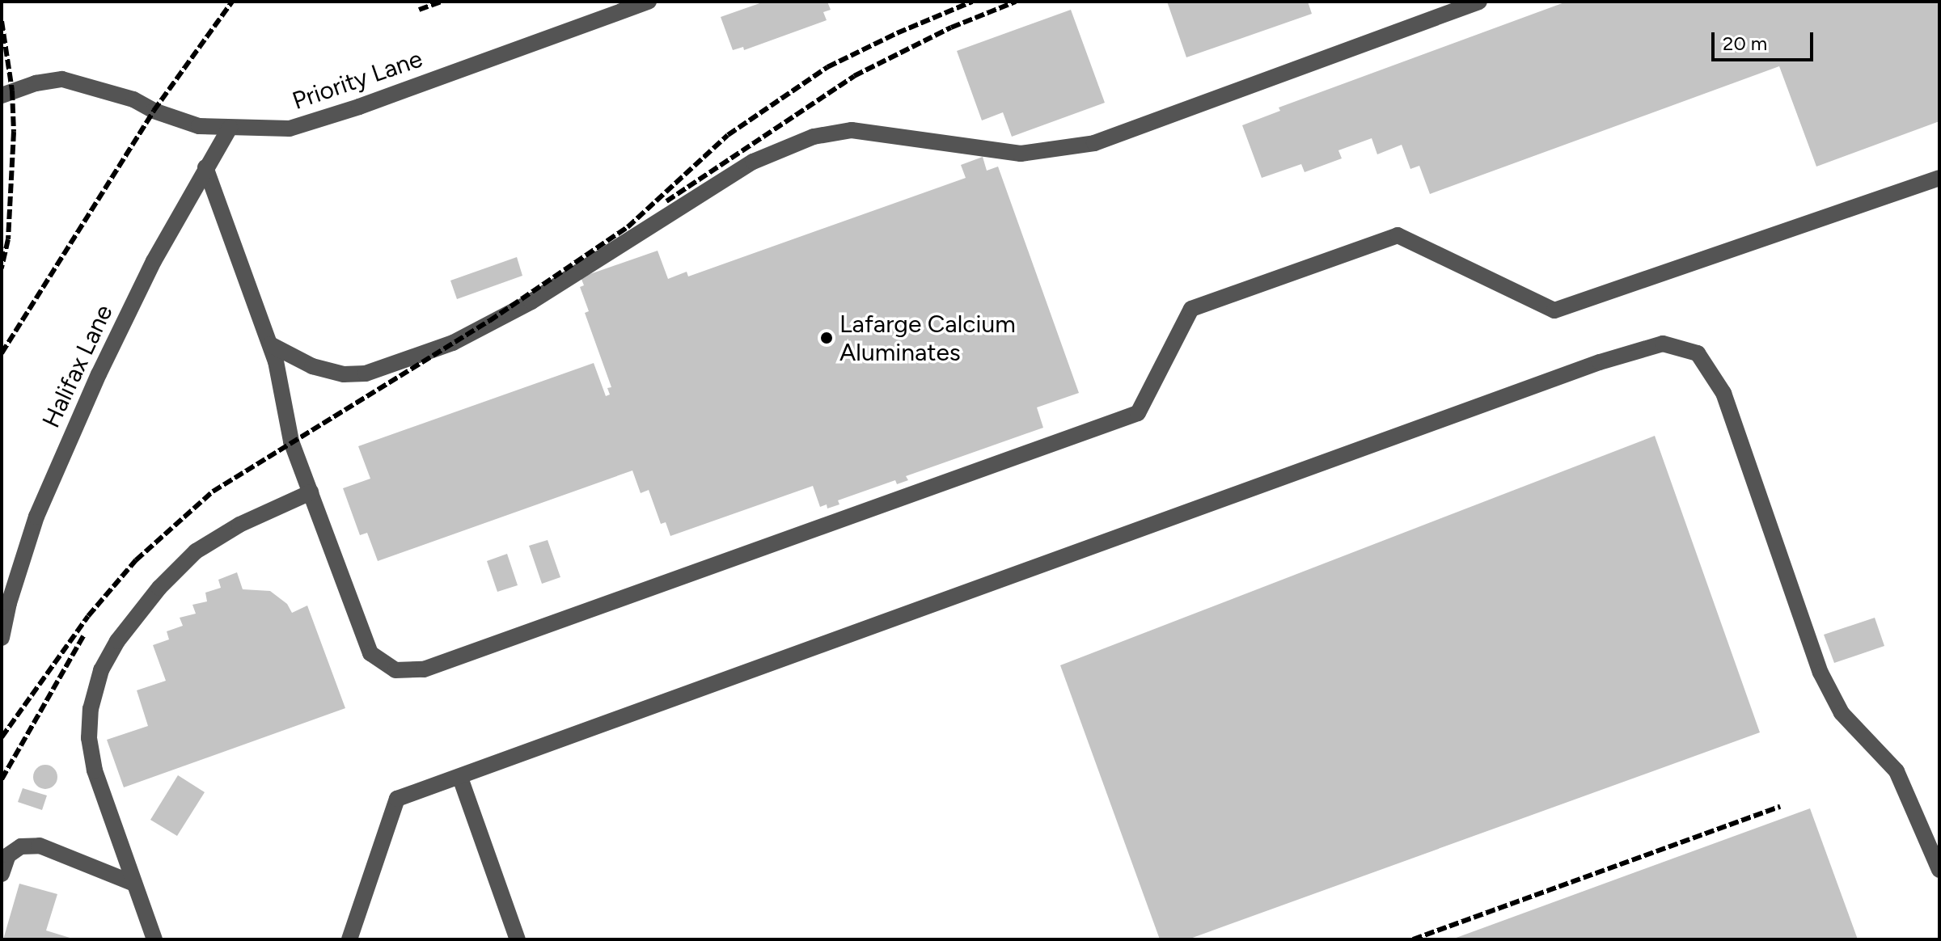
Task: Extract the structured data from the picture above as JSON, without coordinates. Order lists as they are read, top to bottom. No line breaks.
{"streets":{"street":["Priority Lane","Halifax Lane"]},"crossings":[["Priority Lane","Halifax Lane"]],"places":["Lafarge Calcium Aluminates"],"scale_bar":"20 m"}
